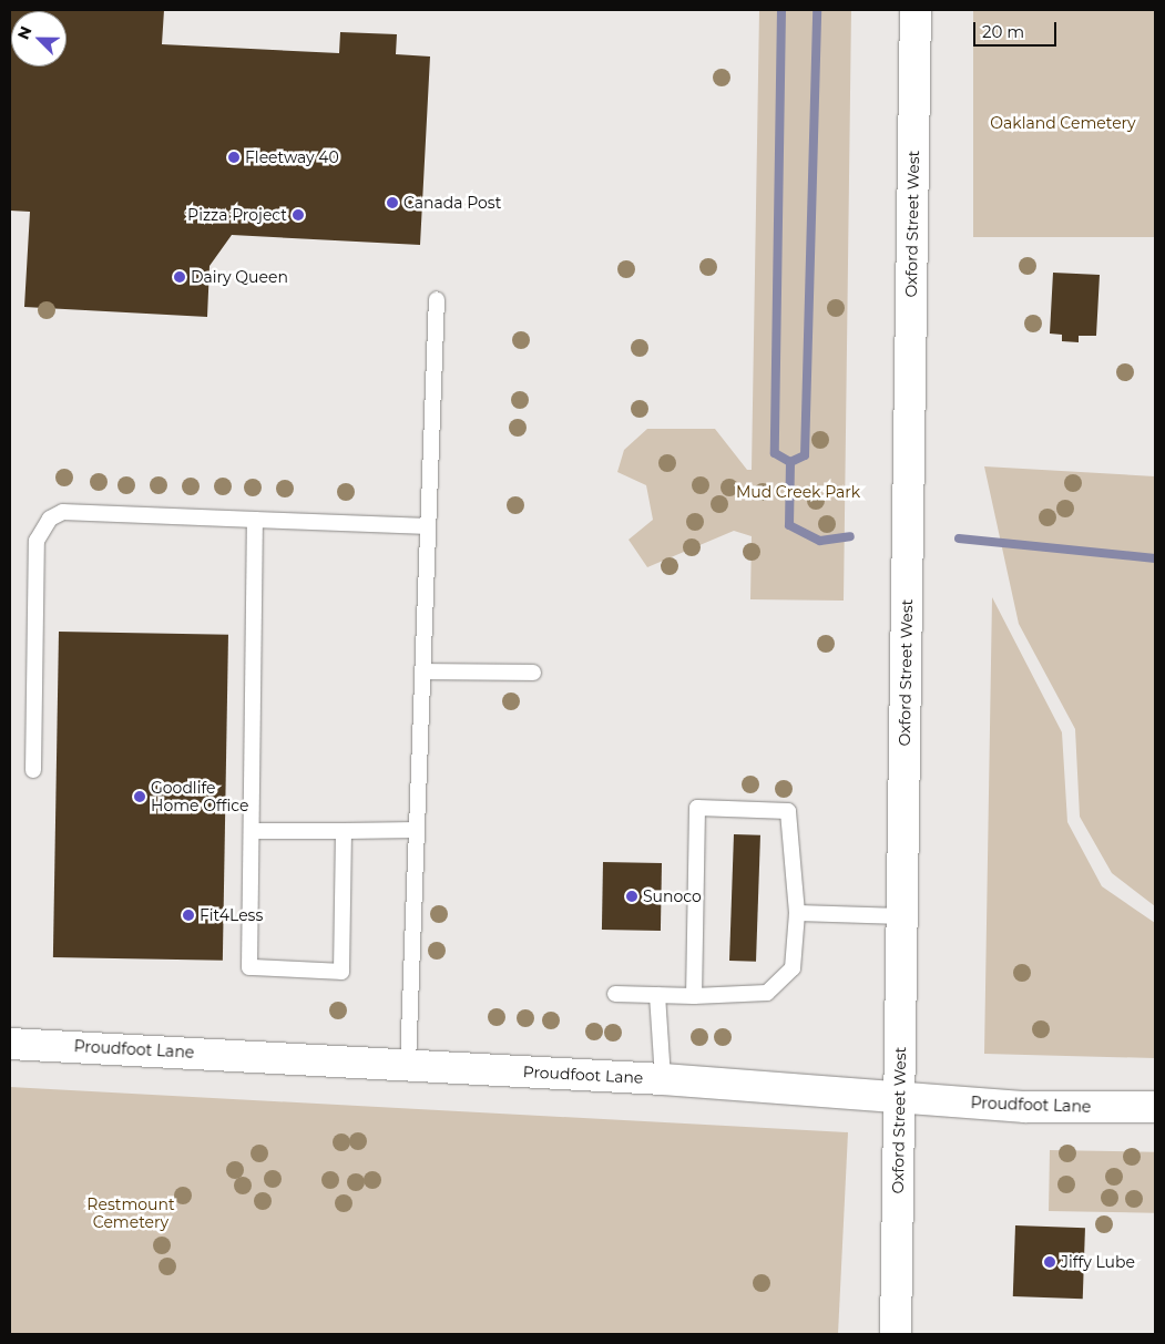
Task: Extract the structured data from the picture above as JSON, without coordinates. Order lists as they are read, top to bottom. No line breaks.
{"streets":{"main road":["Oxford Street West","Proudfoot Lane"]},"crossings":[["Oxford Street West","Proudfoot Lane"]],"parks":["Oakland Cemetery","Mud Creek Park","Restmount Cemetery"],"places":["Fleetway 40","Canada Post","Pizza Project","Dairy Queen","Goodlife Home Office","Sunoco","Fit4Less","Jiffy Lube"],"scale_bar":"20 m","north":"top left"}
